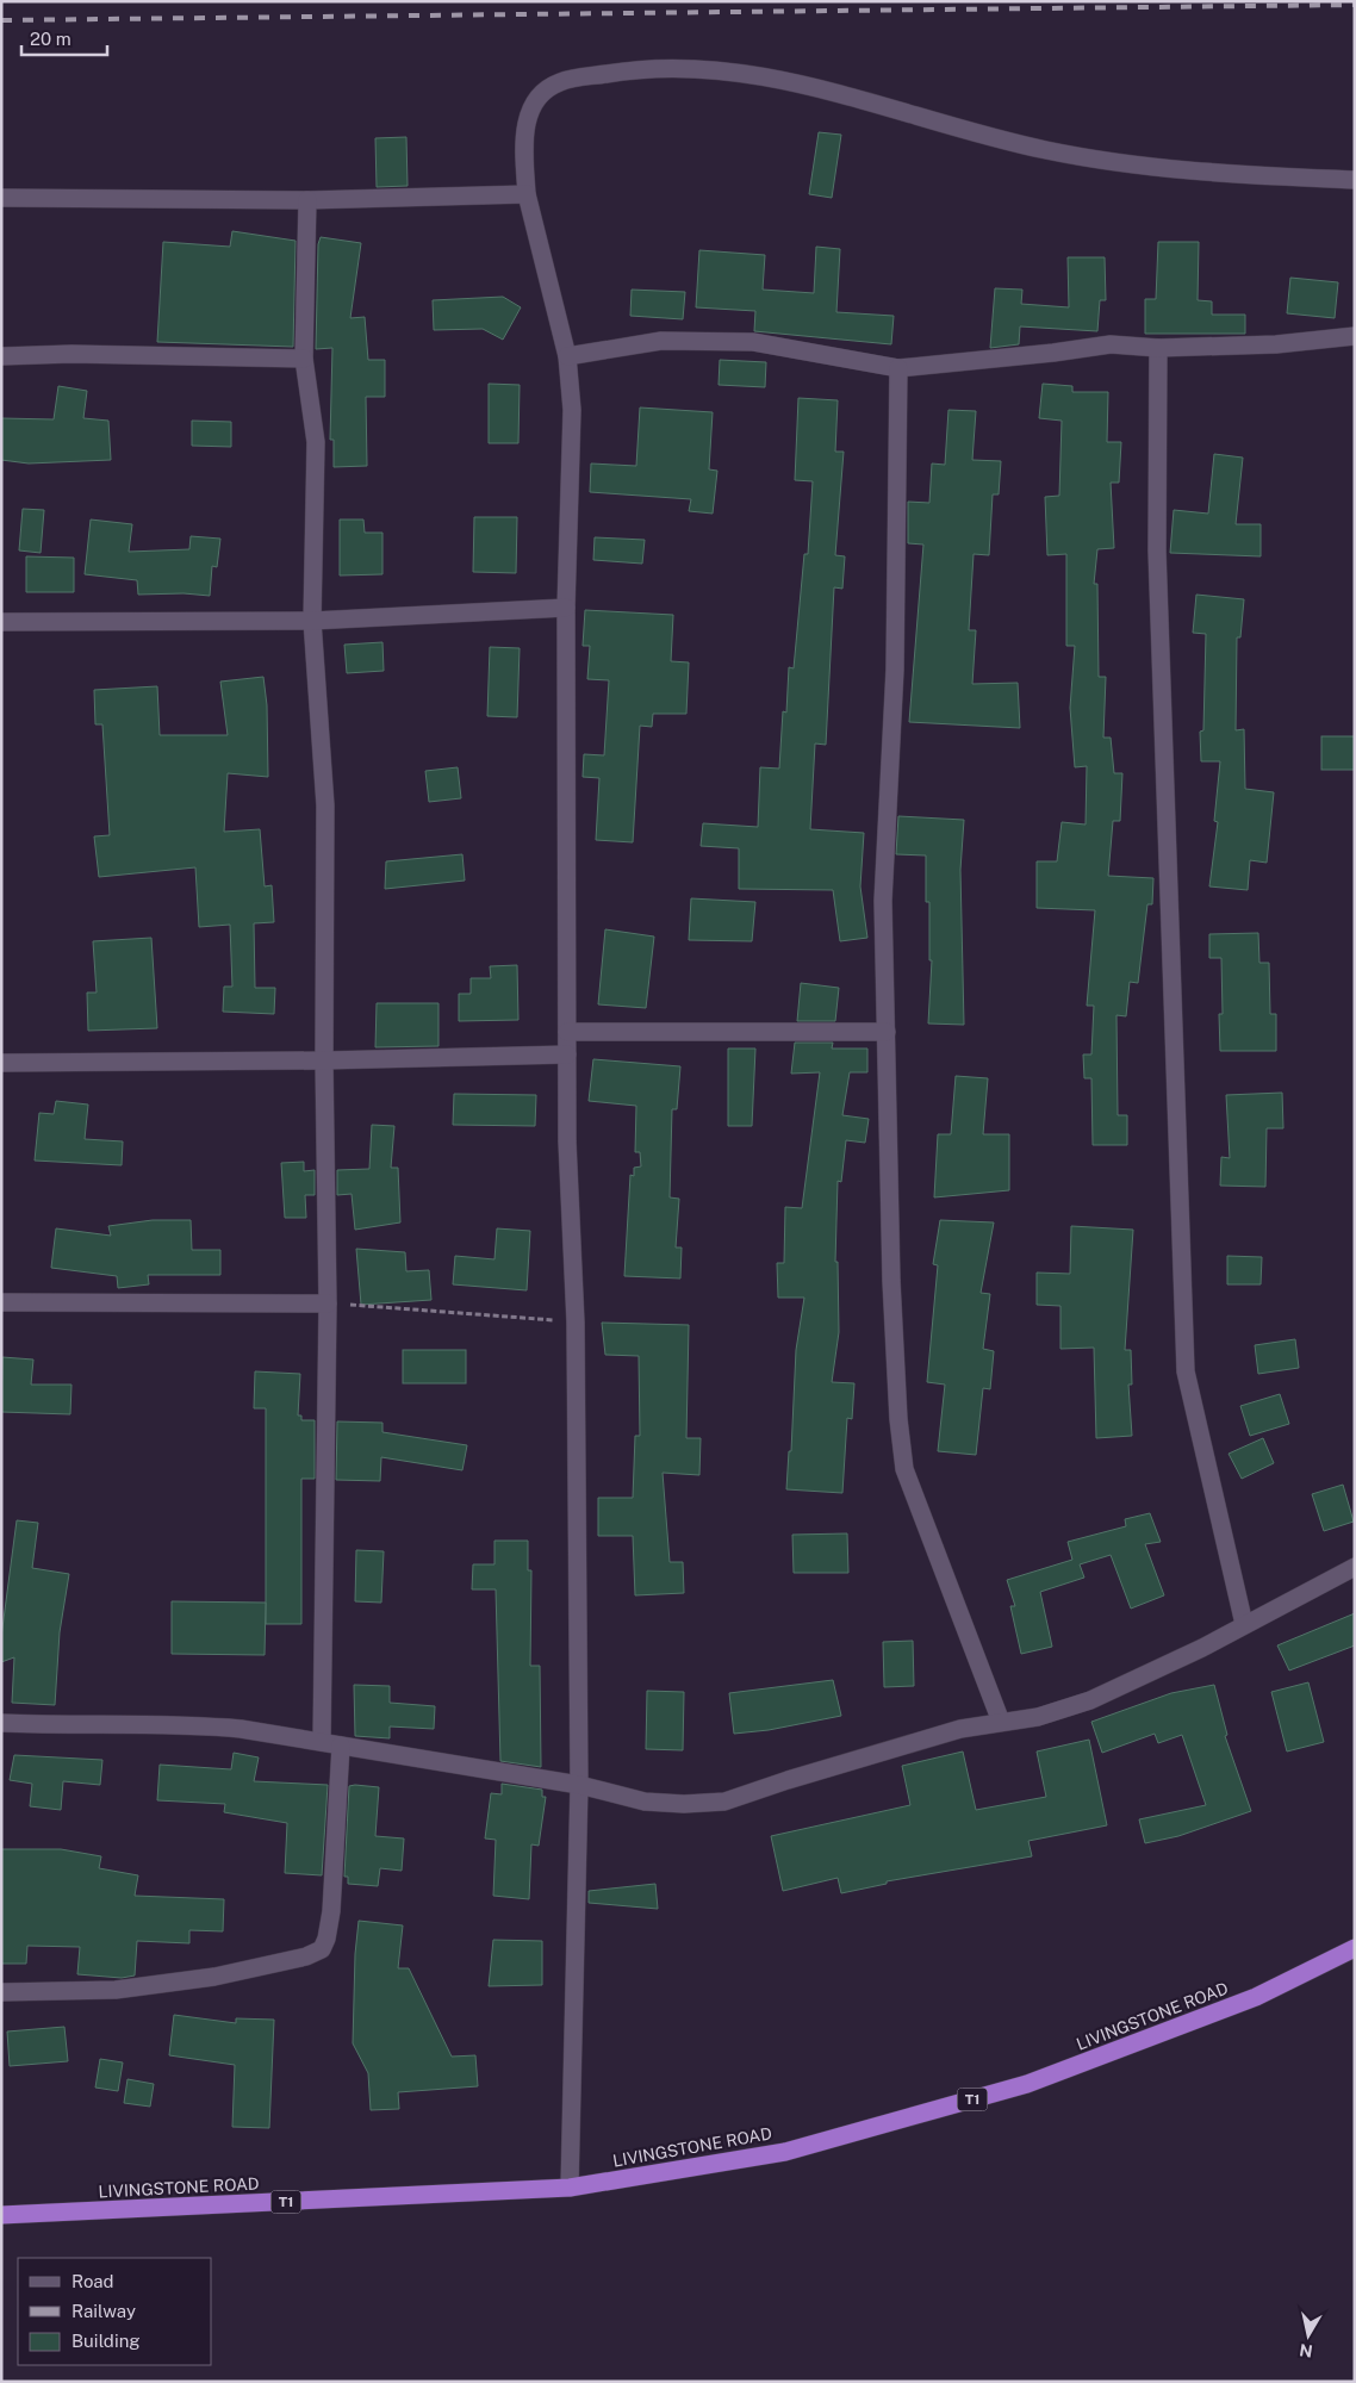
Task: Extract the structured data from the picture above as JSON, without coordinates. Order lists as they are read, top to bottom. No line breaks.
{"streets":{"highway":["LIVINGSTONE ROAD","T1"]},"legend":["Road","Railway","Building"],"scale_bar":"20 m","north":"bottom"}
